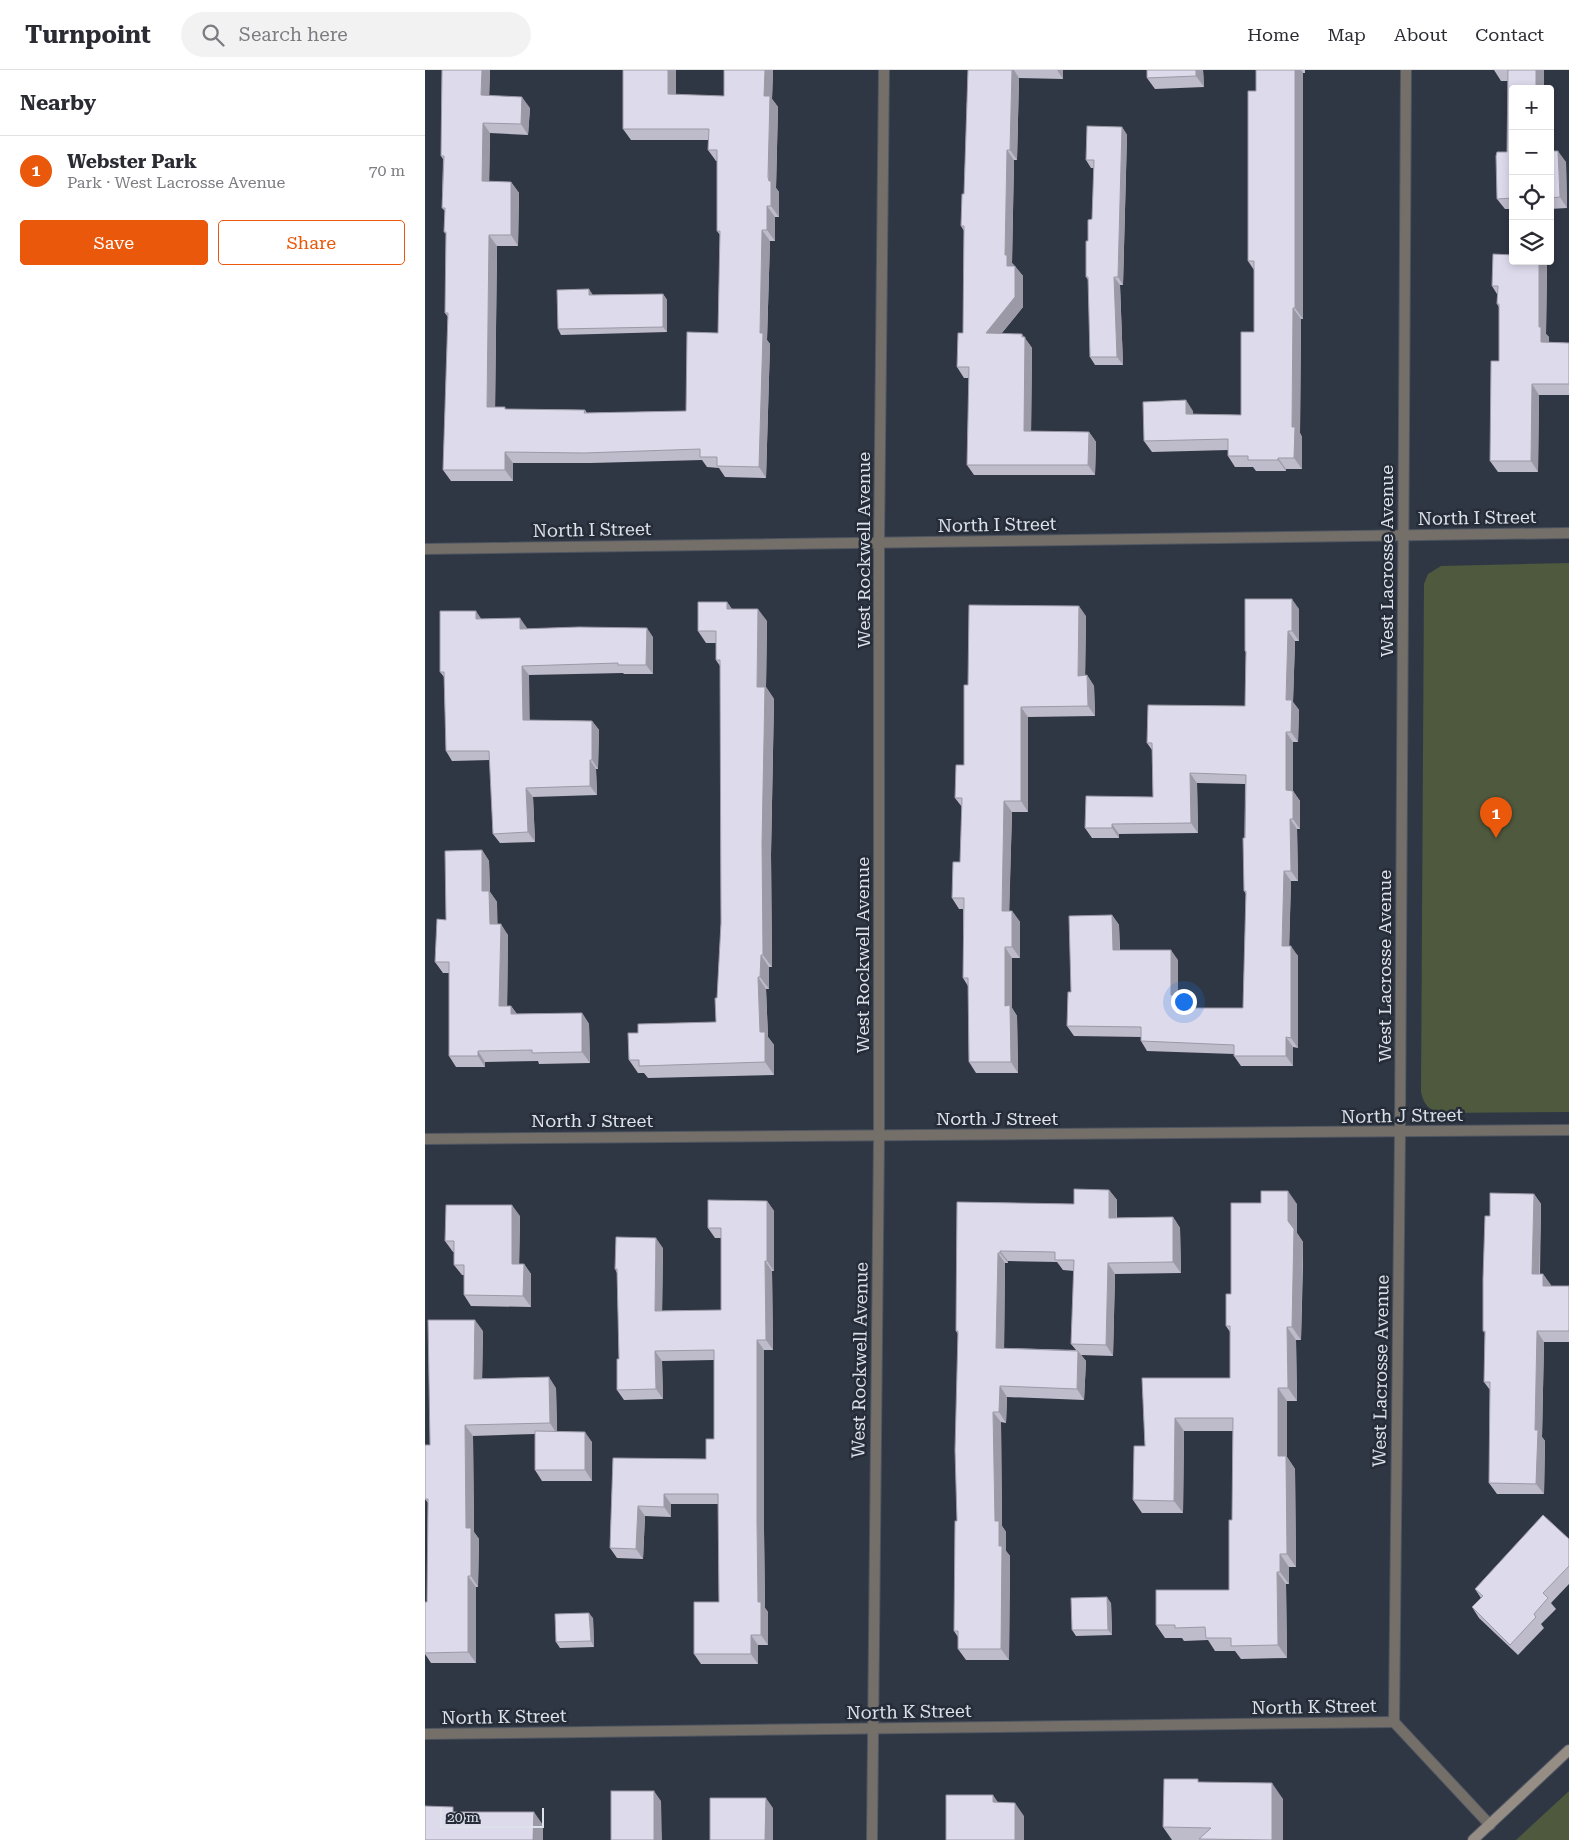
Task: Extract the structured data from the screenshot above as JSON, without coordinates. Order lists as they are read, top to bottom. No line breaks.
{"streets":{"street":["North I Street","West Rockwell Avenue","West Lacrosse Avenue","North J Street","North K Street"]},"crossings":[["North I Street","West Rockwell Avenue"],["North I Street","West Lacrosse Avenue"],["West Rockwell Avenue","North J Street"],["West Rockwell Avenue","North K Street"],["West Lacrosse Avenue","North J Street"],["West Lacrosse Avenue","North K Street"]],"scale_bar":"20 m","page":{"header":"Turnpoint","search":"Search here","nav":["Home","Map","About","Contact"],"heading":"Nearby","map_buttons":["+","−"],"list":[{"mark":"1","name":"Webster Park","note":"Park · West Lacrosse Avenue","value":"70 m"}],"buttons":["Save","Share"],"pins":"1","scale":"20 m"}}
